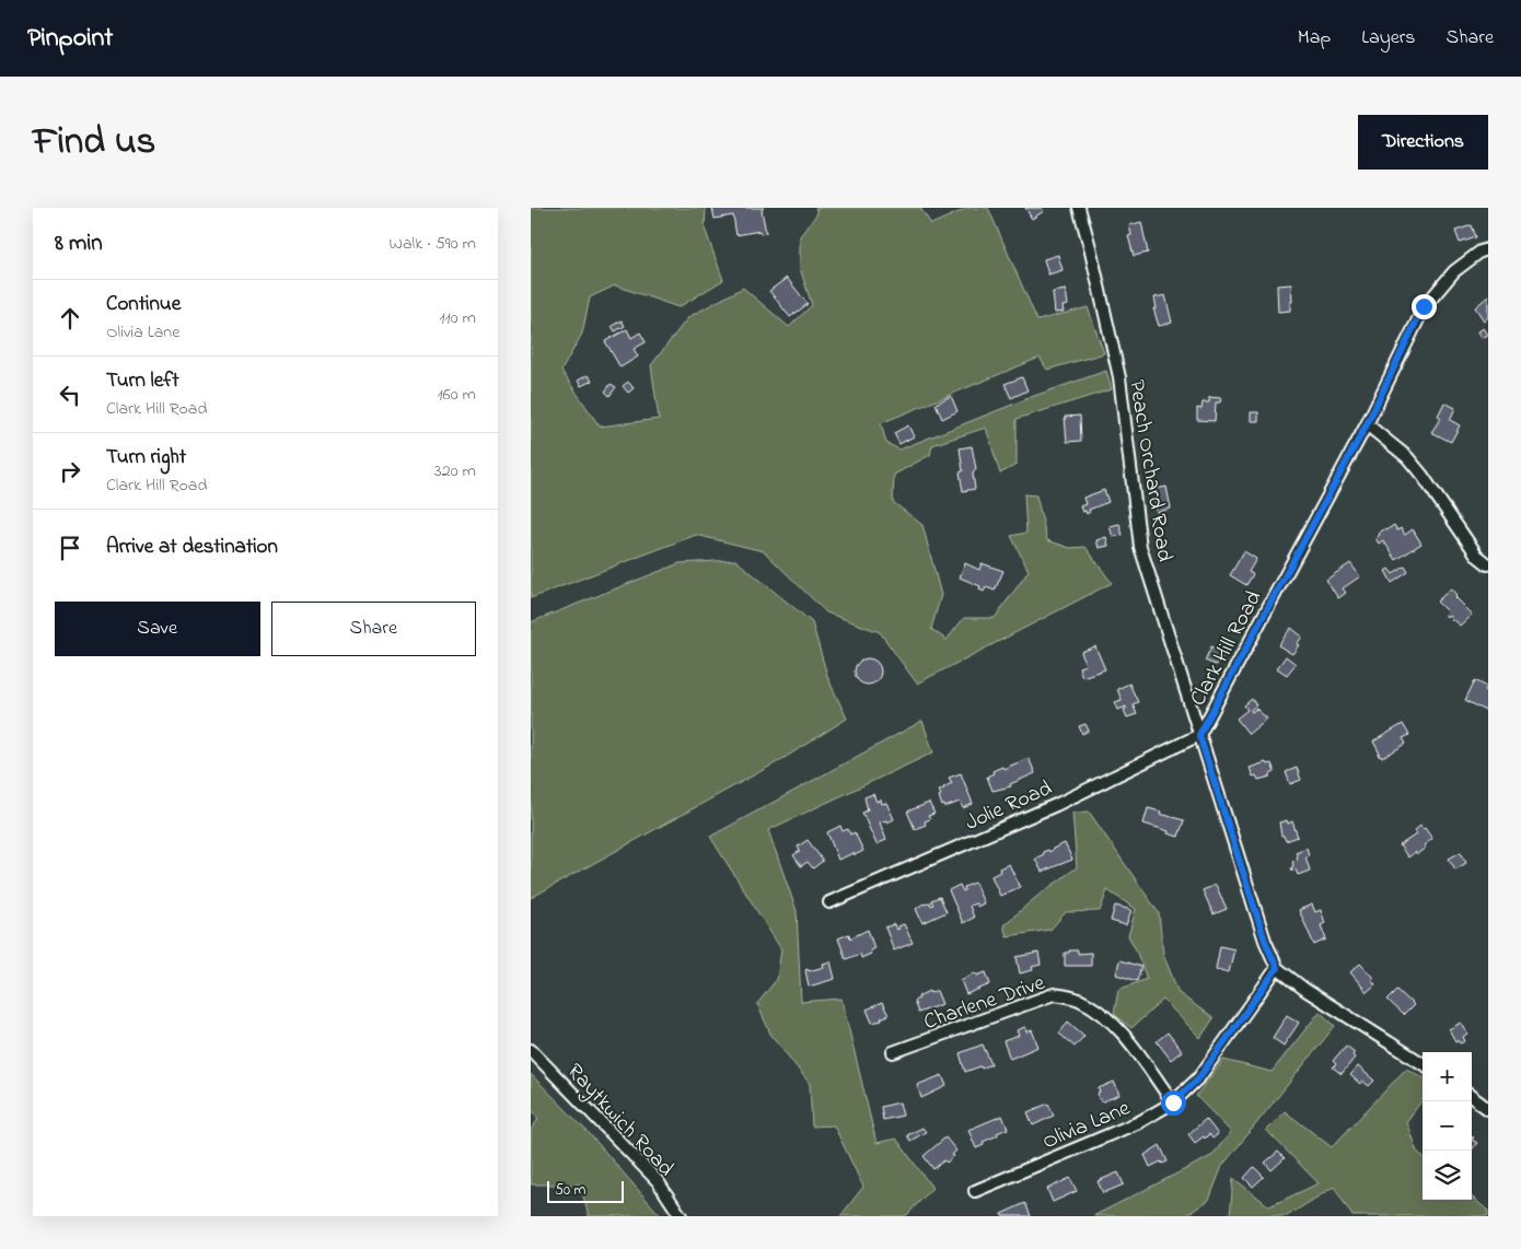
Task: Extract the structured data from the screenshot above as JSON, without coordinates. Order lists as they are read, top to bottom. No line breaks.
{"streets":{"street":["Peach Orchard Road","Clark Hill Road","Jolie Road","Charlene Drive","Raytkwich Road","Olivia Lane"]},"crossings":[["Peach Orchard Road","Clark Hill Road"],["Peach Orchard Road","Jolie Road"],["Clark Hill Road","Jolie Road"],["Clark Hill Road","Olivia Lane"],["Charlene Drive","Olivia Lane"]],"scale_bar":"50 m","page":{"header":"Pinpoint","nav":["Map","Layers","Share"],"title":"Find us","buttons":["Directions",["Save","Share"]],"heading":["8 min","Walk · 590 m"],"list":[["Continue","Olivia Lane","110 m"],["Turn left","Clark Hill Road","160 m"],["Turn right","Clark Hill Road","320 m"],"Arrive at destination"],"map_buttons":["+","−"],"scale":"50 m"}}
